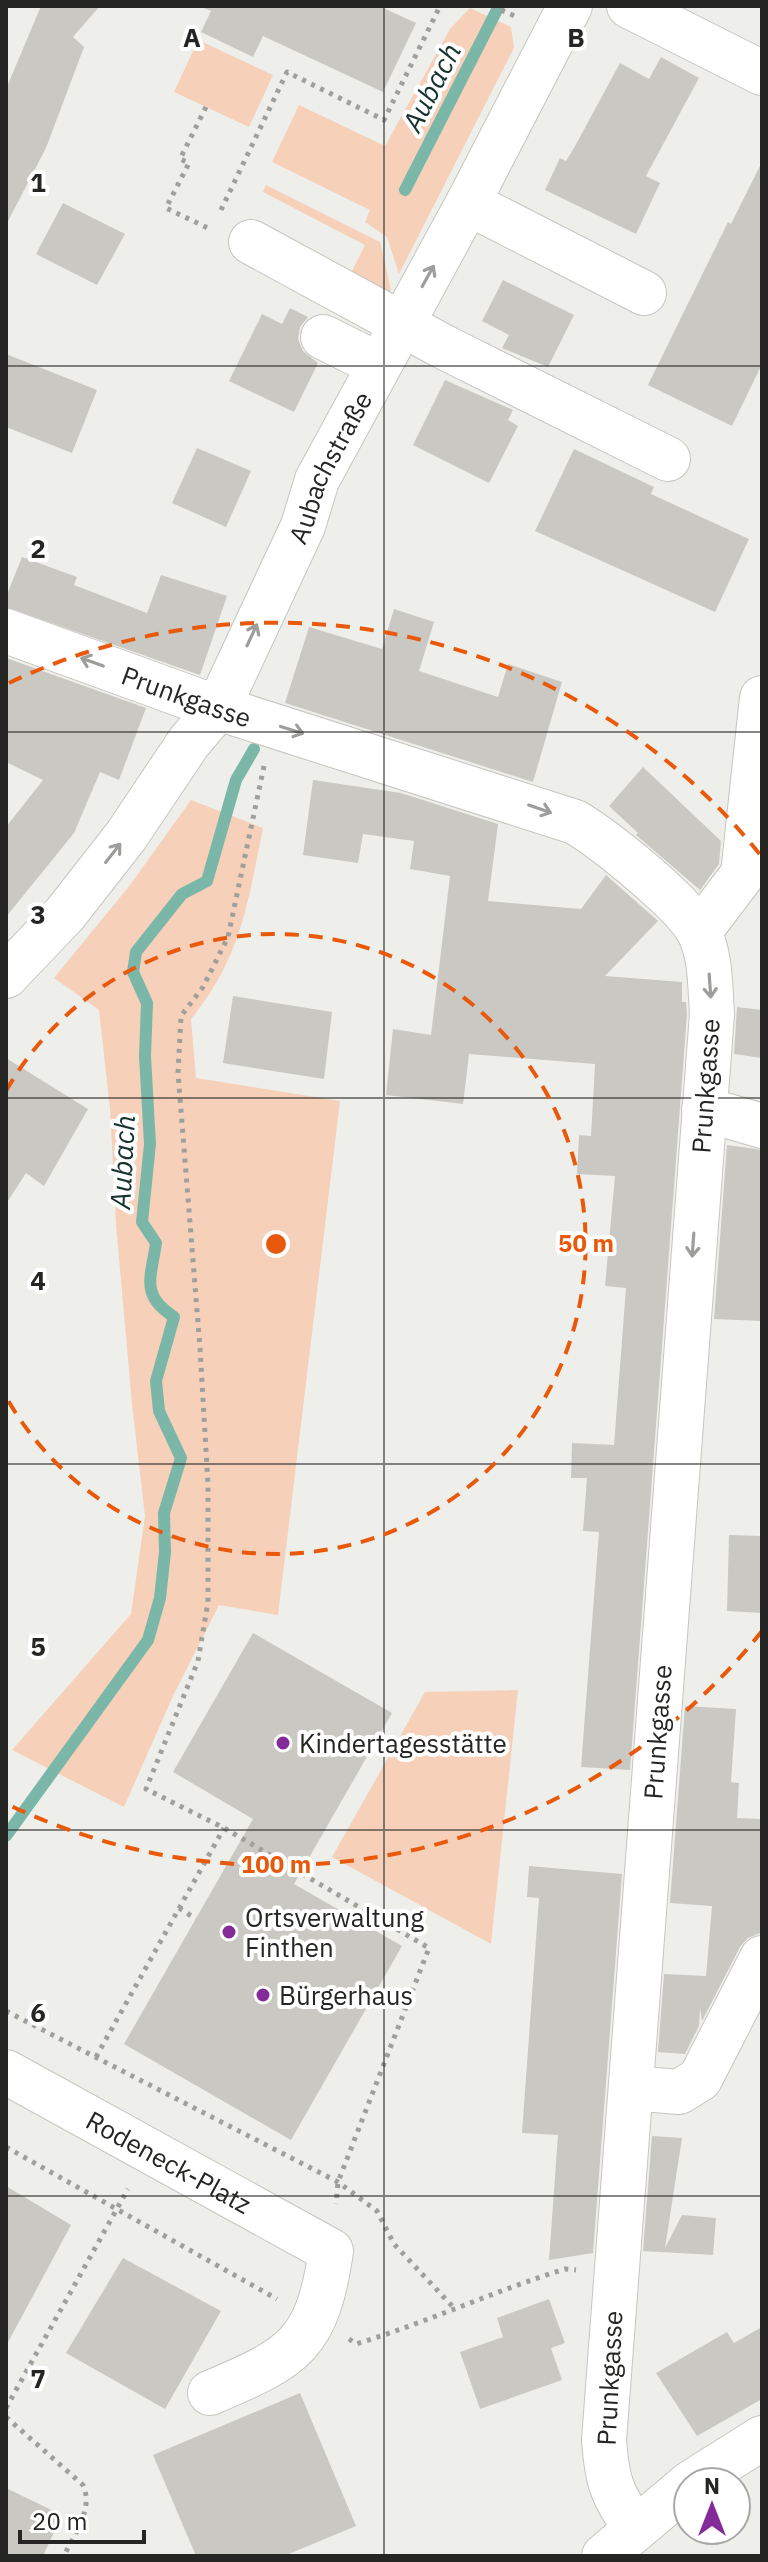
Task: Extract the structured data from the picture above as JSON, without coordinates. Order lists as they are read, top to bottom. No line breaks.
{"streets":{"street":["Aubachstraße","Prunkgasse","Rodeneck-Platz"]},"crossings":[["Aubachstraße","Prunkgasse"]],"one_way":["Aubachstraße"],"water":["Aubach"],"places":["Kindertagesstätte","Ortsverwaltung Finthen","Bürgerhaus"],"scale_bar":"20 m","north":"top","grid":{"columns":["A","B"],"rows":["1","2","3","4","5","6","7"]},"rings":["50 m","100 m"]}
